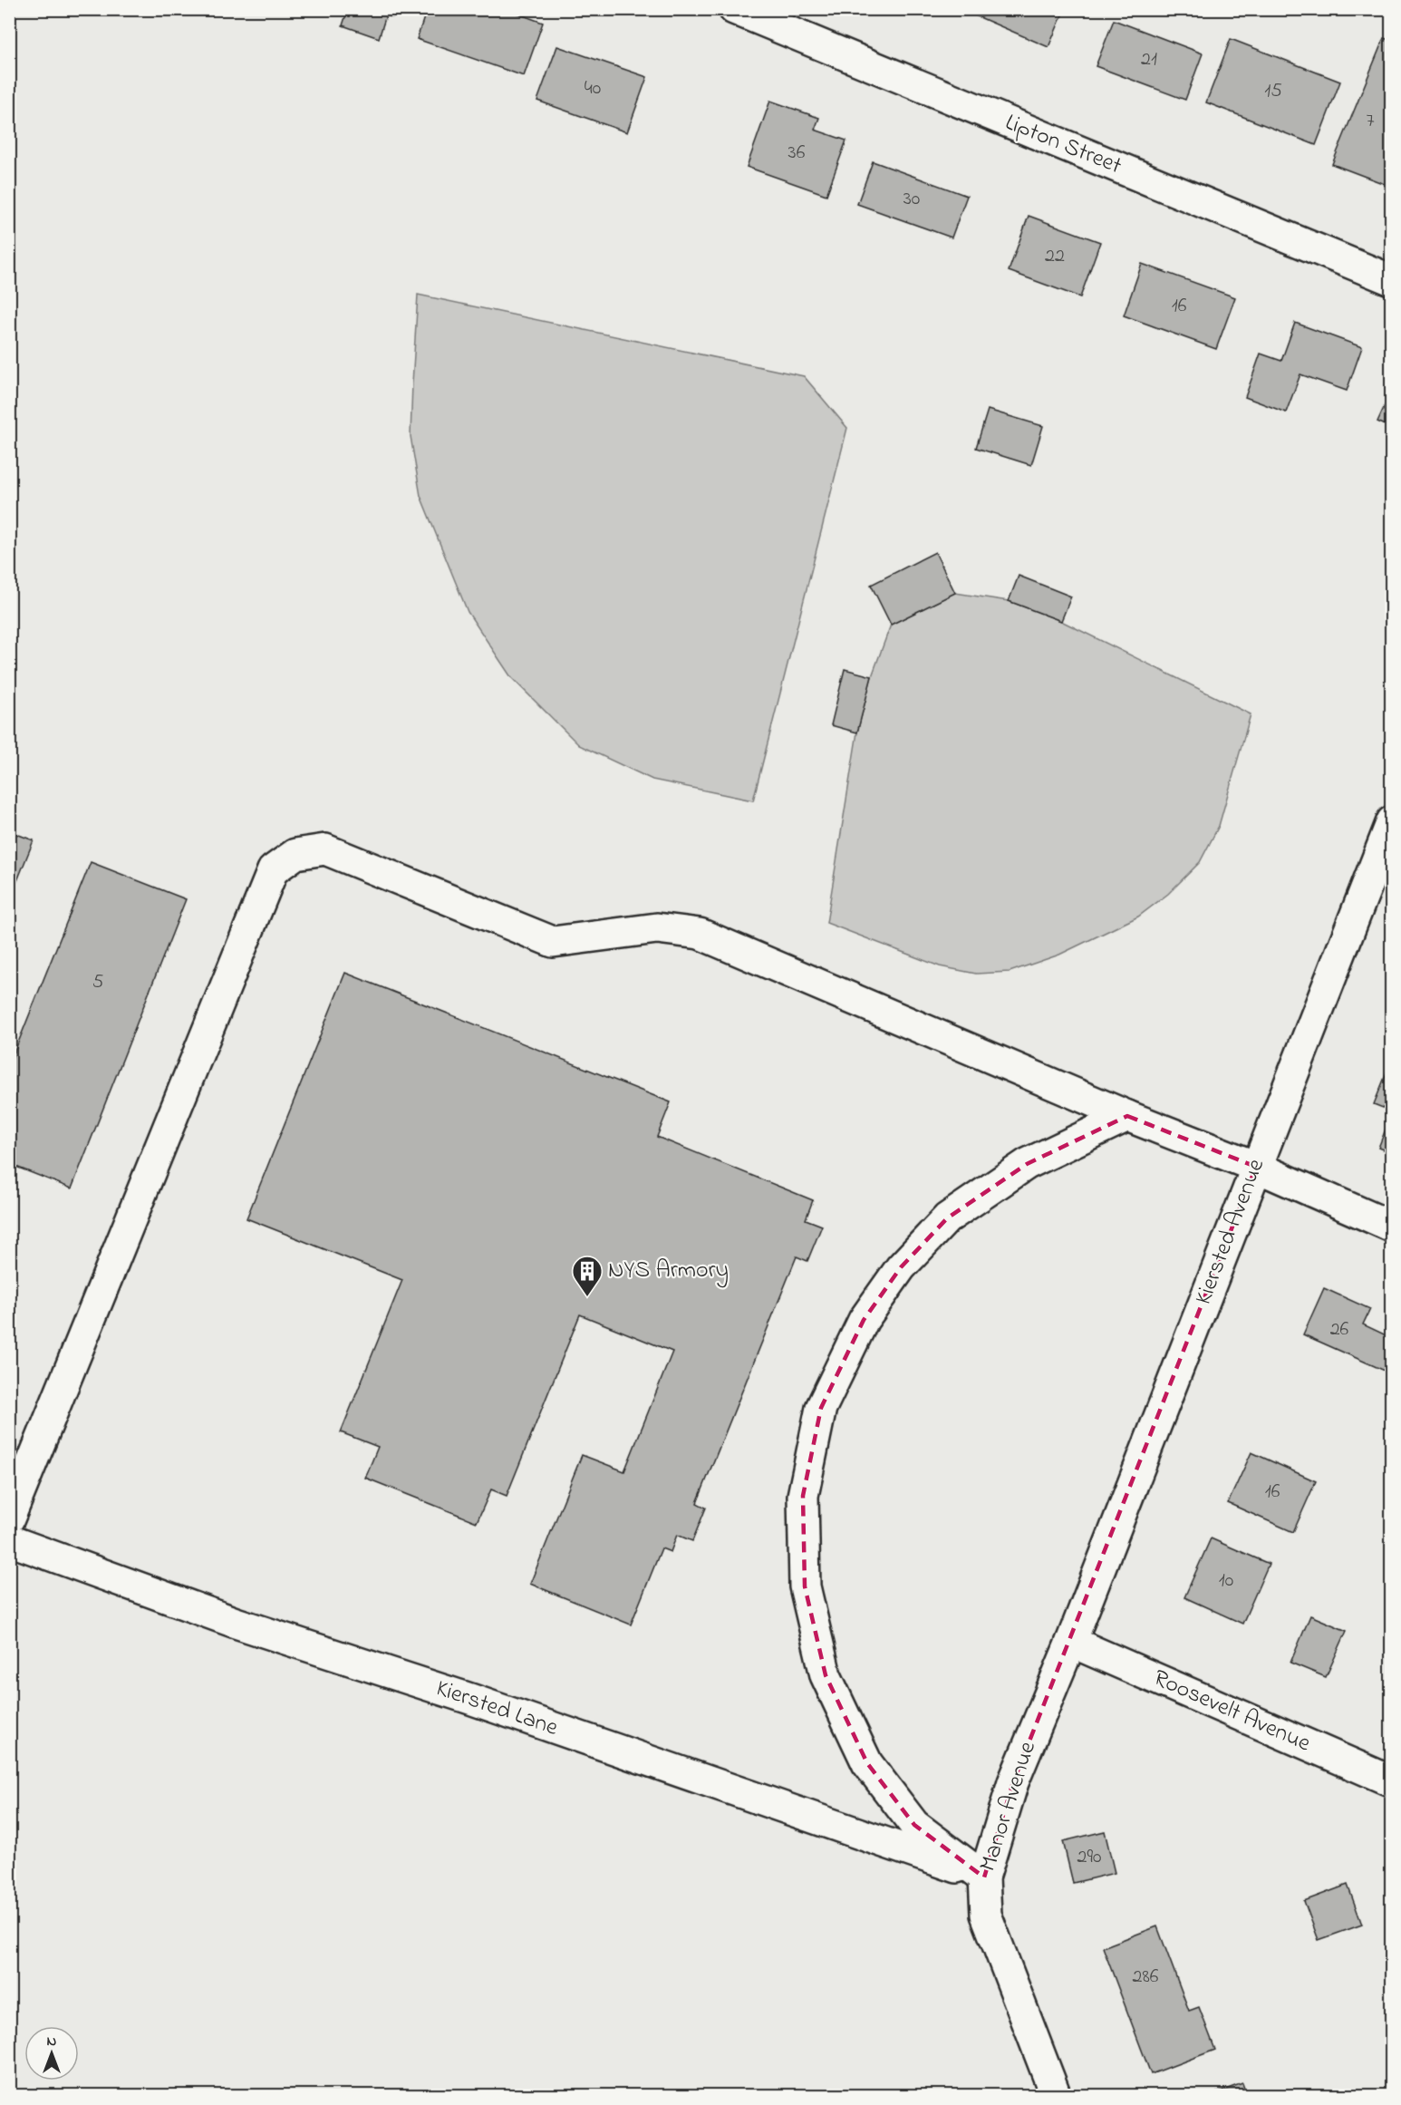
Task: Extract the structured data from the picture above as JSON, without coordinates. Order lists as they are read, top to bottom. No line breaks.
{"streets":{"street":["Lipton Street","Kiersted Avenue","Kiersted Lane","Roosevelt Avenue","Manor Avenue"]},"crossings":[["Kiersted Avenue","Roosevelt Avenue"],["Kiersted Avenue","Manor Avenue"],["Kiersted Lane","Manor Avenue"],["Roosevelt Avenue","Manor Avenue"]],"places":{"building":["NYS Armory"]},"house_numbers":["21","40","15","7","36","30","22","16","5","26","16","10","290","286"],"north":"top"}
